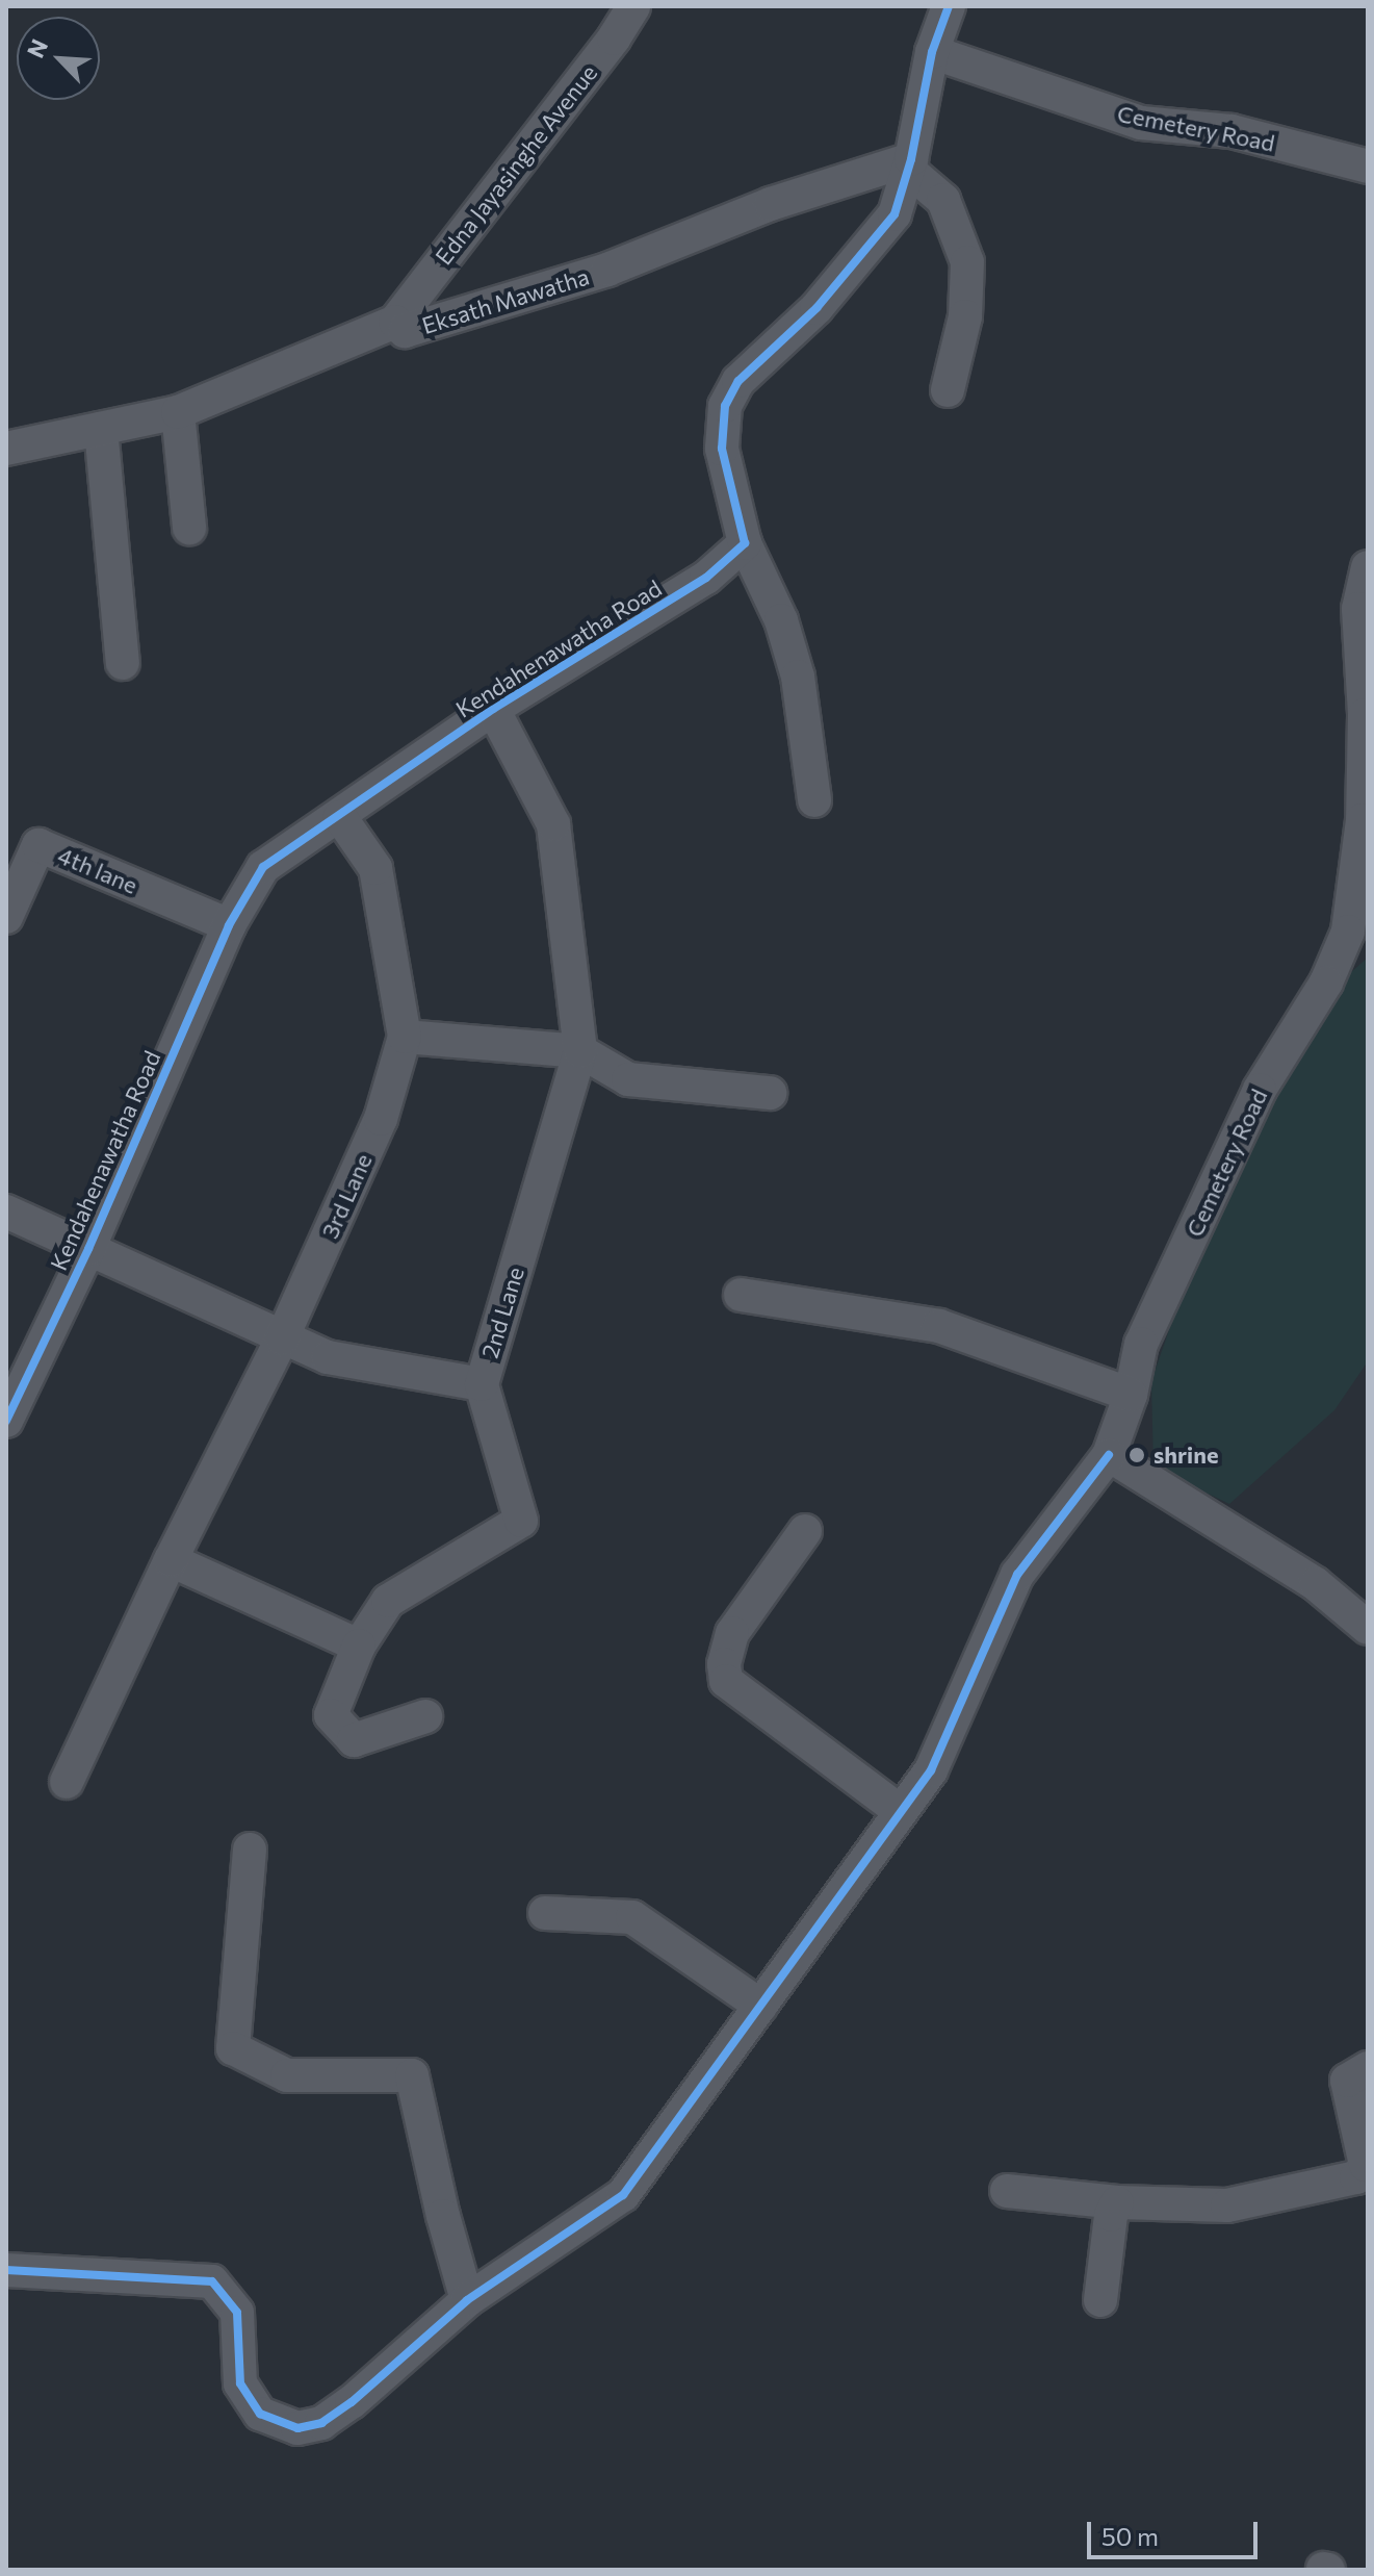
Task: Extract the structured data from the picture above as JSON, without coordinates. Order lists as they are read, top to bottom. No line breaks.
{"streets":{"street":["Cemetery Road","Edna Jayasinghe Avenue","Eksath Mawatha","Kendahenawatha Road","4th lane","3rd Lane","2nd Lane"]},"crossings":[["Edna Jayasinghe Avenue","Eksath Mawatha"],["Kendahenawatha Road","4th lane"],["Kendahenawatha Road","3rd Lane"],["Kendahenawatha Road","2nd Lane"]],"places":["shrine"],"scale_bar":"50 m","north":"top left"}
